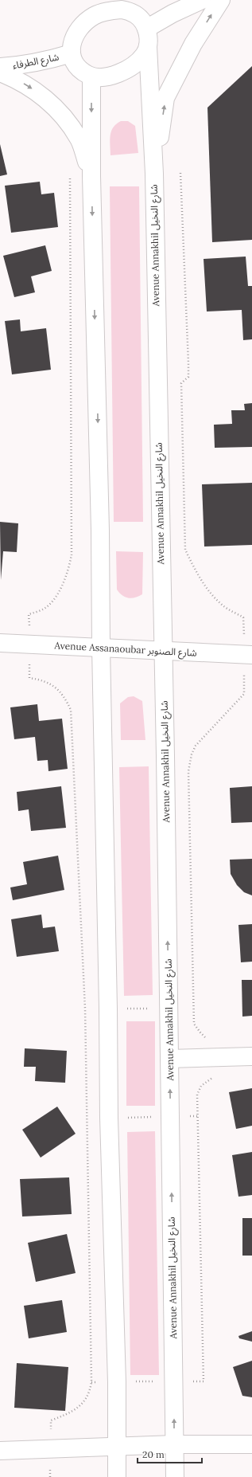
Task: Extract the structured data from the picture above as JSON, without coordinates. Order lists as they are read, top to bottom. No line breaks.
{"streets":{"main road":["شارع الطرفاء","Avenue Annakhil شارع النخيل","Avenue Assanaoubar شارع الصنوبر"]},"crossings":[["شارع الطرفاء","Avenue Annakhil شارع النخيل"],["Avenue Annakhil شارع النخيل","Avenue Assanaoubar شارع الصنوبر"]],"scale_bar":"20 m"}
